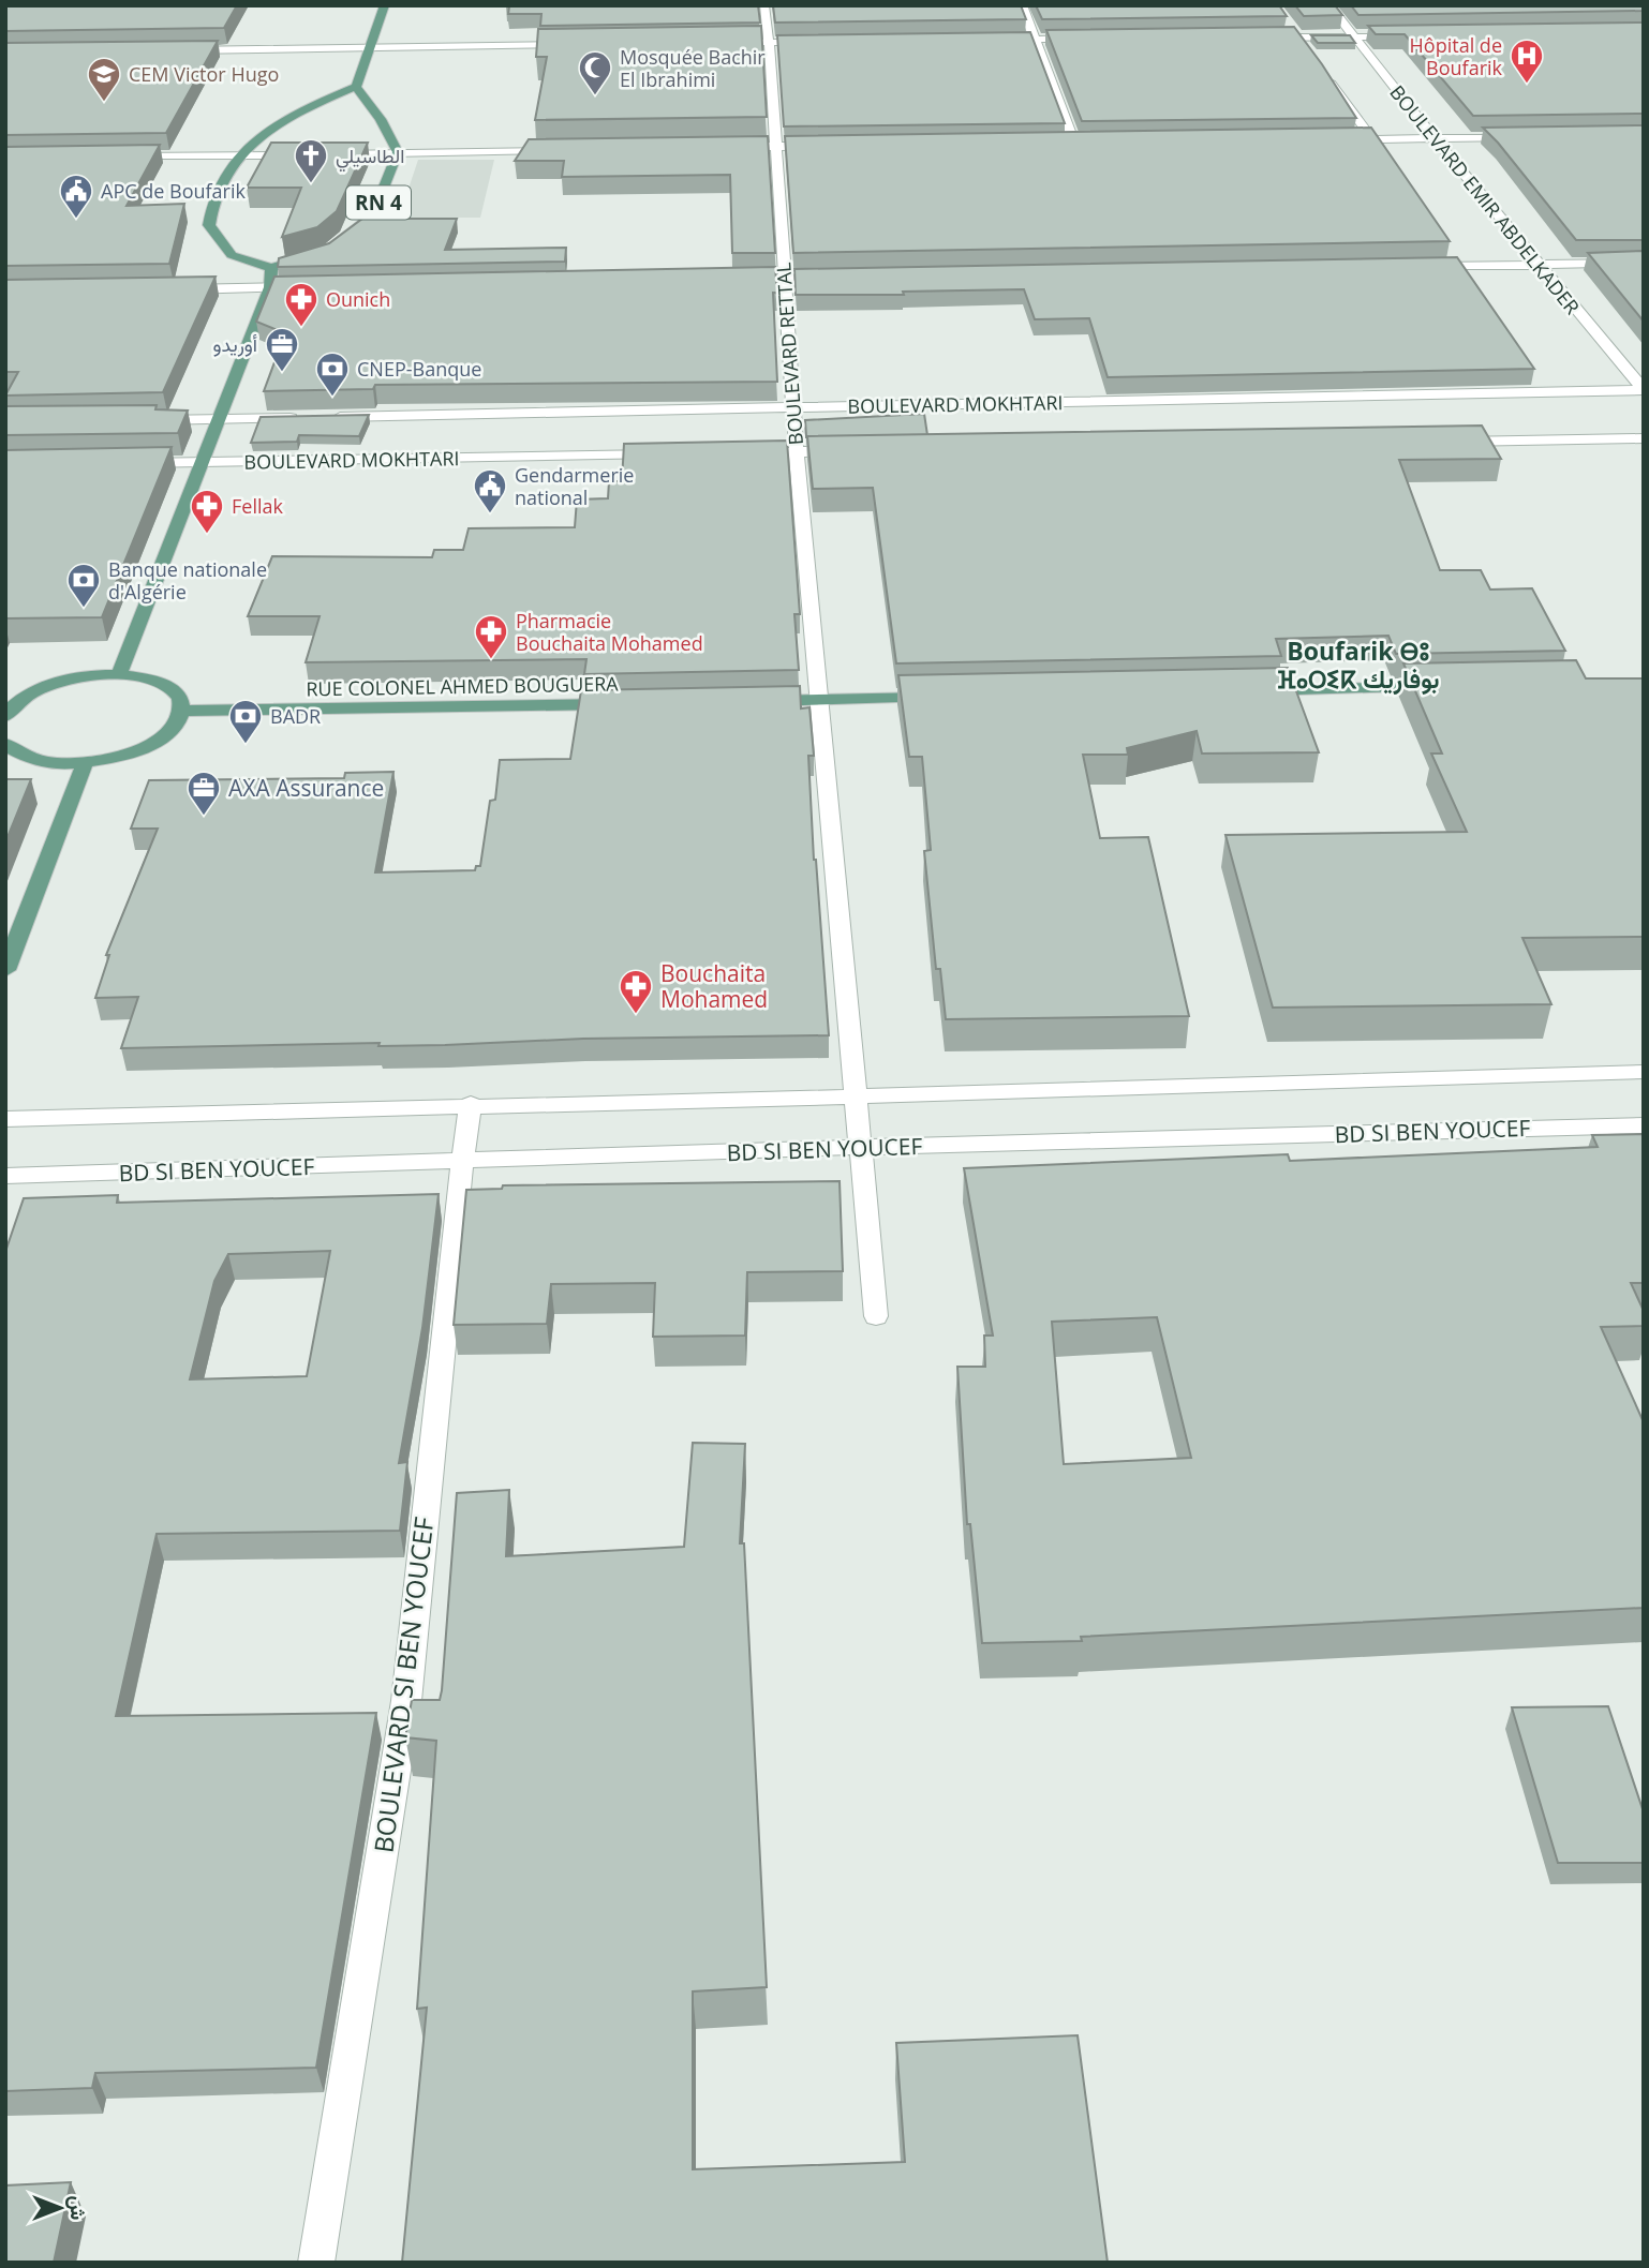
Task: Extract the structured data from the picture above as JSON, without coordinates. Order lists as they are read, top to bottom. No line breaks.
{"streets":{"main road":["RN 4","RUE COLONEL AHMED BOUGUERA"],"street":["BOULEVARD EMIR ABDELKADER","BOULEVARD RETTAL","BOULEVARD MOKHTARI","BD SI BEN YOUCEF","BOULEVARD SI BEN YOUCEF"]},"crossings":[["BOULEVARD EMIR ABDELKADER","BOULEVARD MOKHTARI"],["BOULEVARD RETTAL","BOULEVARD MOKHTARI"],["BOULEVARD RETTAL","BD SI BEN YOUCEF"],["BD SI BEN YOUCEF","BOULEVARD SI BEN YOUCEF"]],"districts":["Boufarik ⴱⵓ ⴼⴰⵔⵉⴽ بوفاريك"],"places":{"hospital":["Hôpital de Boufarik"],"mosque":["Mosquée Bachir El Ibrahimi"],"school or university":["CEM Victor Hugo"],"church":["الطاسيلي"],"public building":["APC de Boufarik","Gendarmerie national"],"pharmacy":["Ounich","Fellak","Pharmacie Bouchaita Mohamed","Bouchaita Mohamed"],"office":["أوريدو","AXA Assurance"],"bank":["CNEP-Banque","Banque nationale d'Algérie","BADR"]},"north":"right"}
